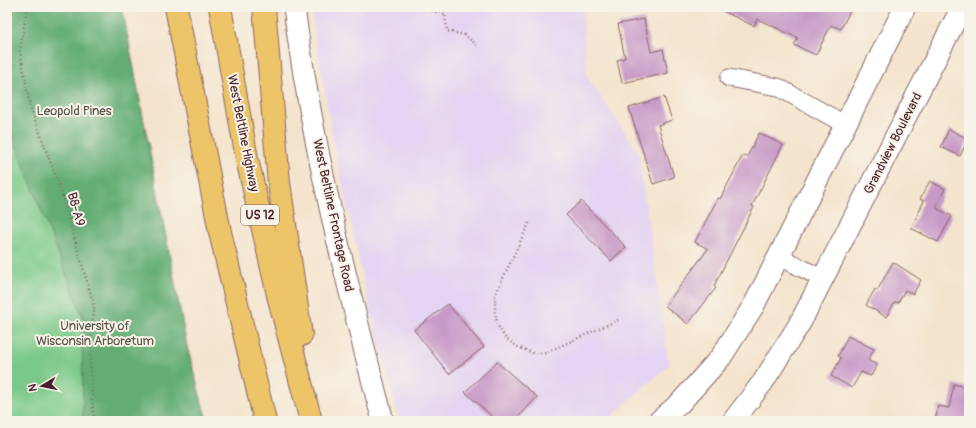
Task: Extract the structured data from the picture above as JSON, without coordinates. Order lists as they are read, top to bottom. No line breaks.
{"streets":{"highway":["West Beltline Highway","US 12"],"street":["Grandview Boulevard","West Beltline Frontage Road"],"path":["B8-A9"]},"parks":["Leopold Pines","University of Wisconsin Arboretum"],"north":"left"}
